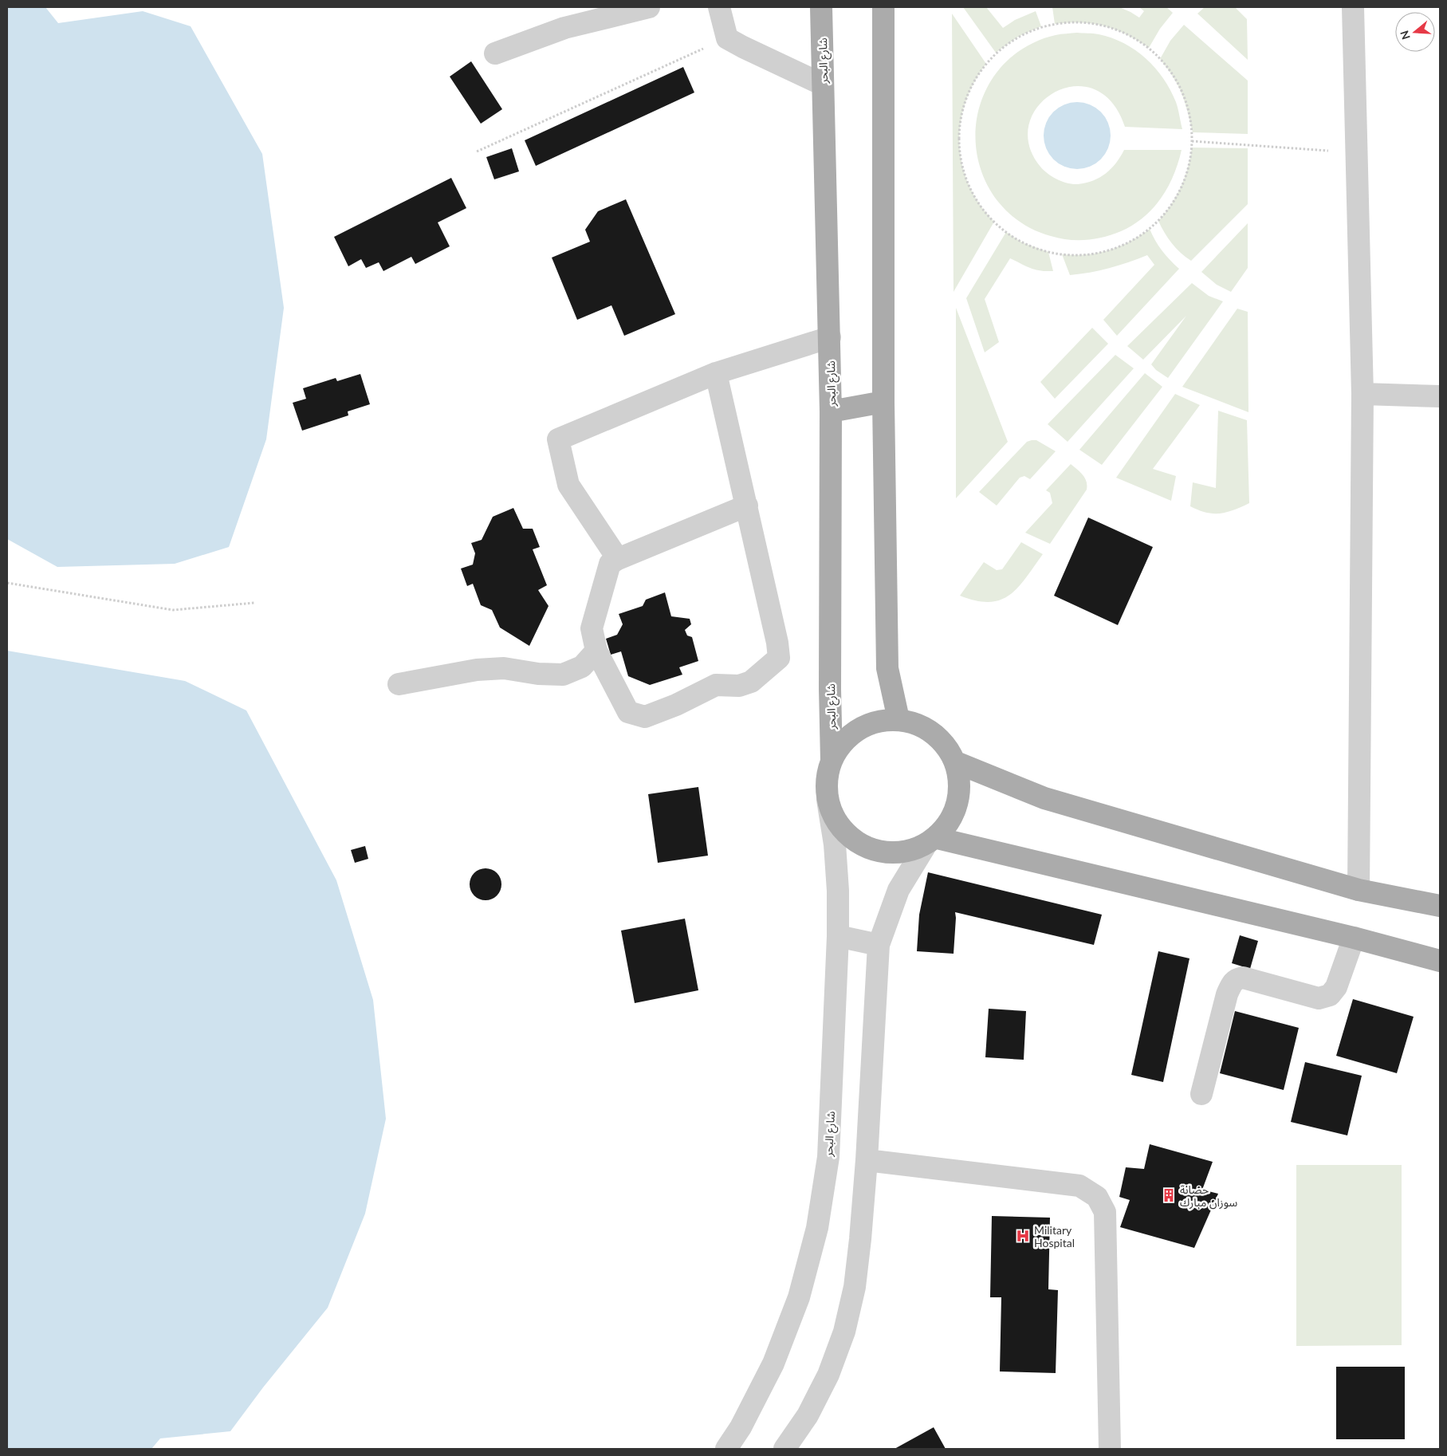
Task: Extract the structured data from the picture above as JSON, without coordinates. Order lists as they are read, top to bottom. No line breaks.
{"streets":{"main road":["شارع البحر"]},"places":{"building":["حضانة سوزان مبارك"],"hospital":["Military Hospital"]},"north":"left"}
